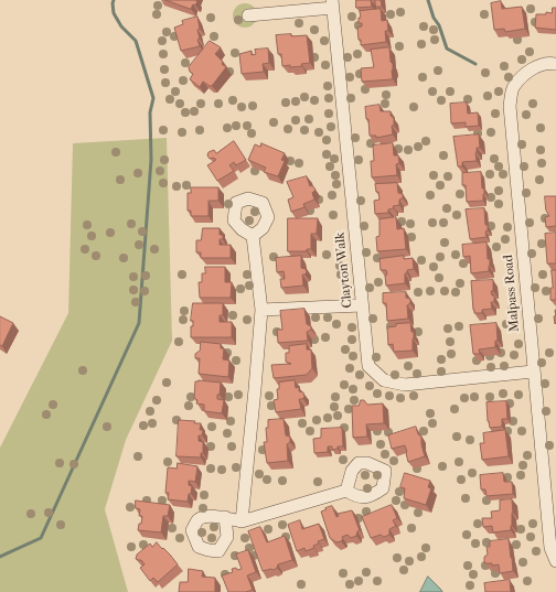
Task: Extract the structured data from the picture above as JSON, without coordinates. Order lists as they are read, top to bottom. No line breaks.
{"streets":{"street":["Clayton Walk","Malpass Road"]},"crossings":[["Clayton Walk","Malpass Road"]]}
